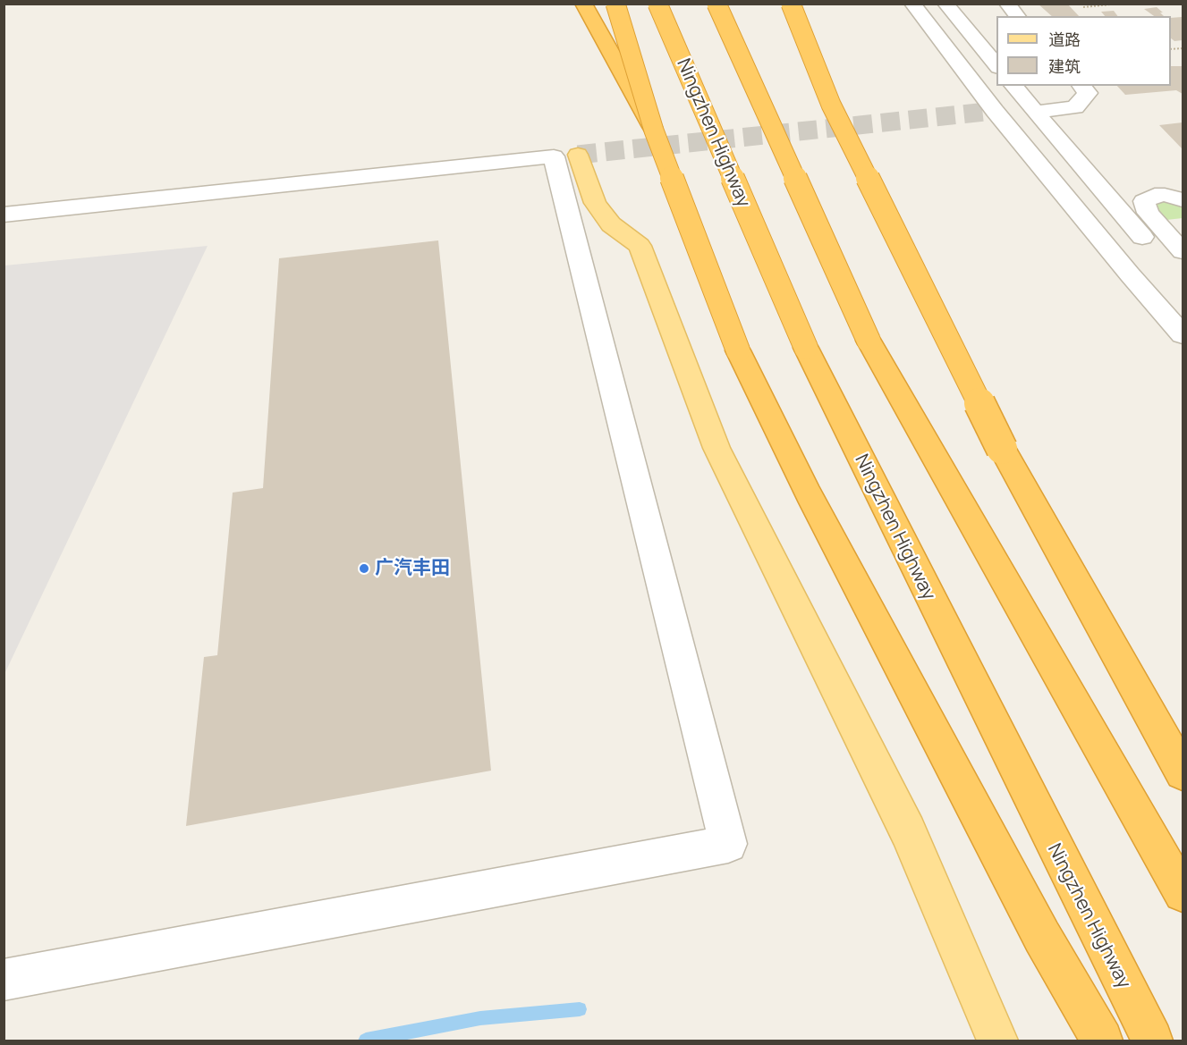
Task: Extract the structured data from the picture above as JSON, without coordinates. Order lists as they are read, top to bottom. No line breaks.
{"streets":{"highway":["Ningzhen Highway"]},"places":["广汽丰田"],"legend":["道路","建筑"]}
